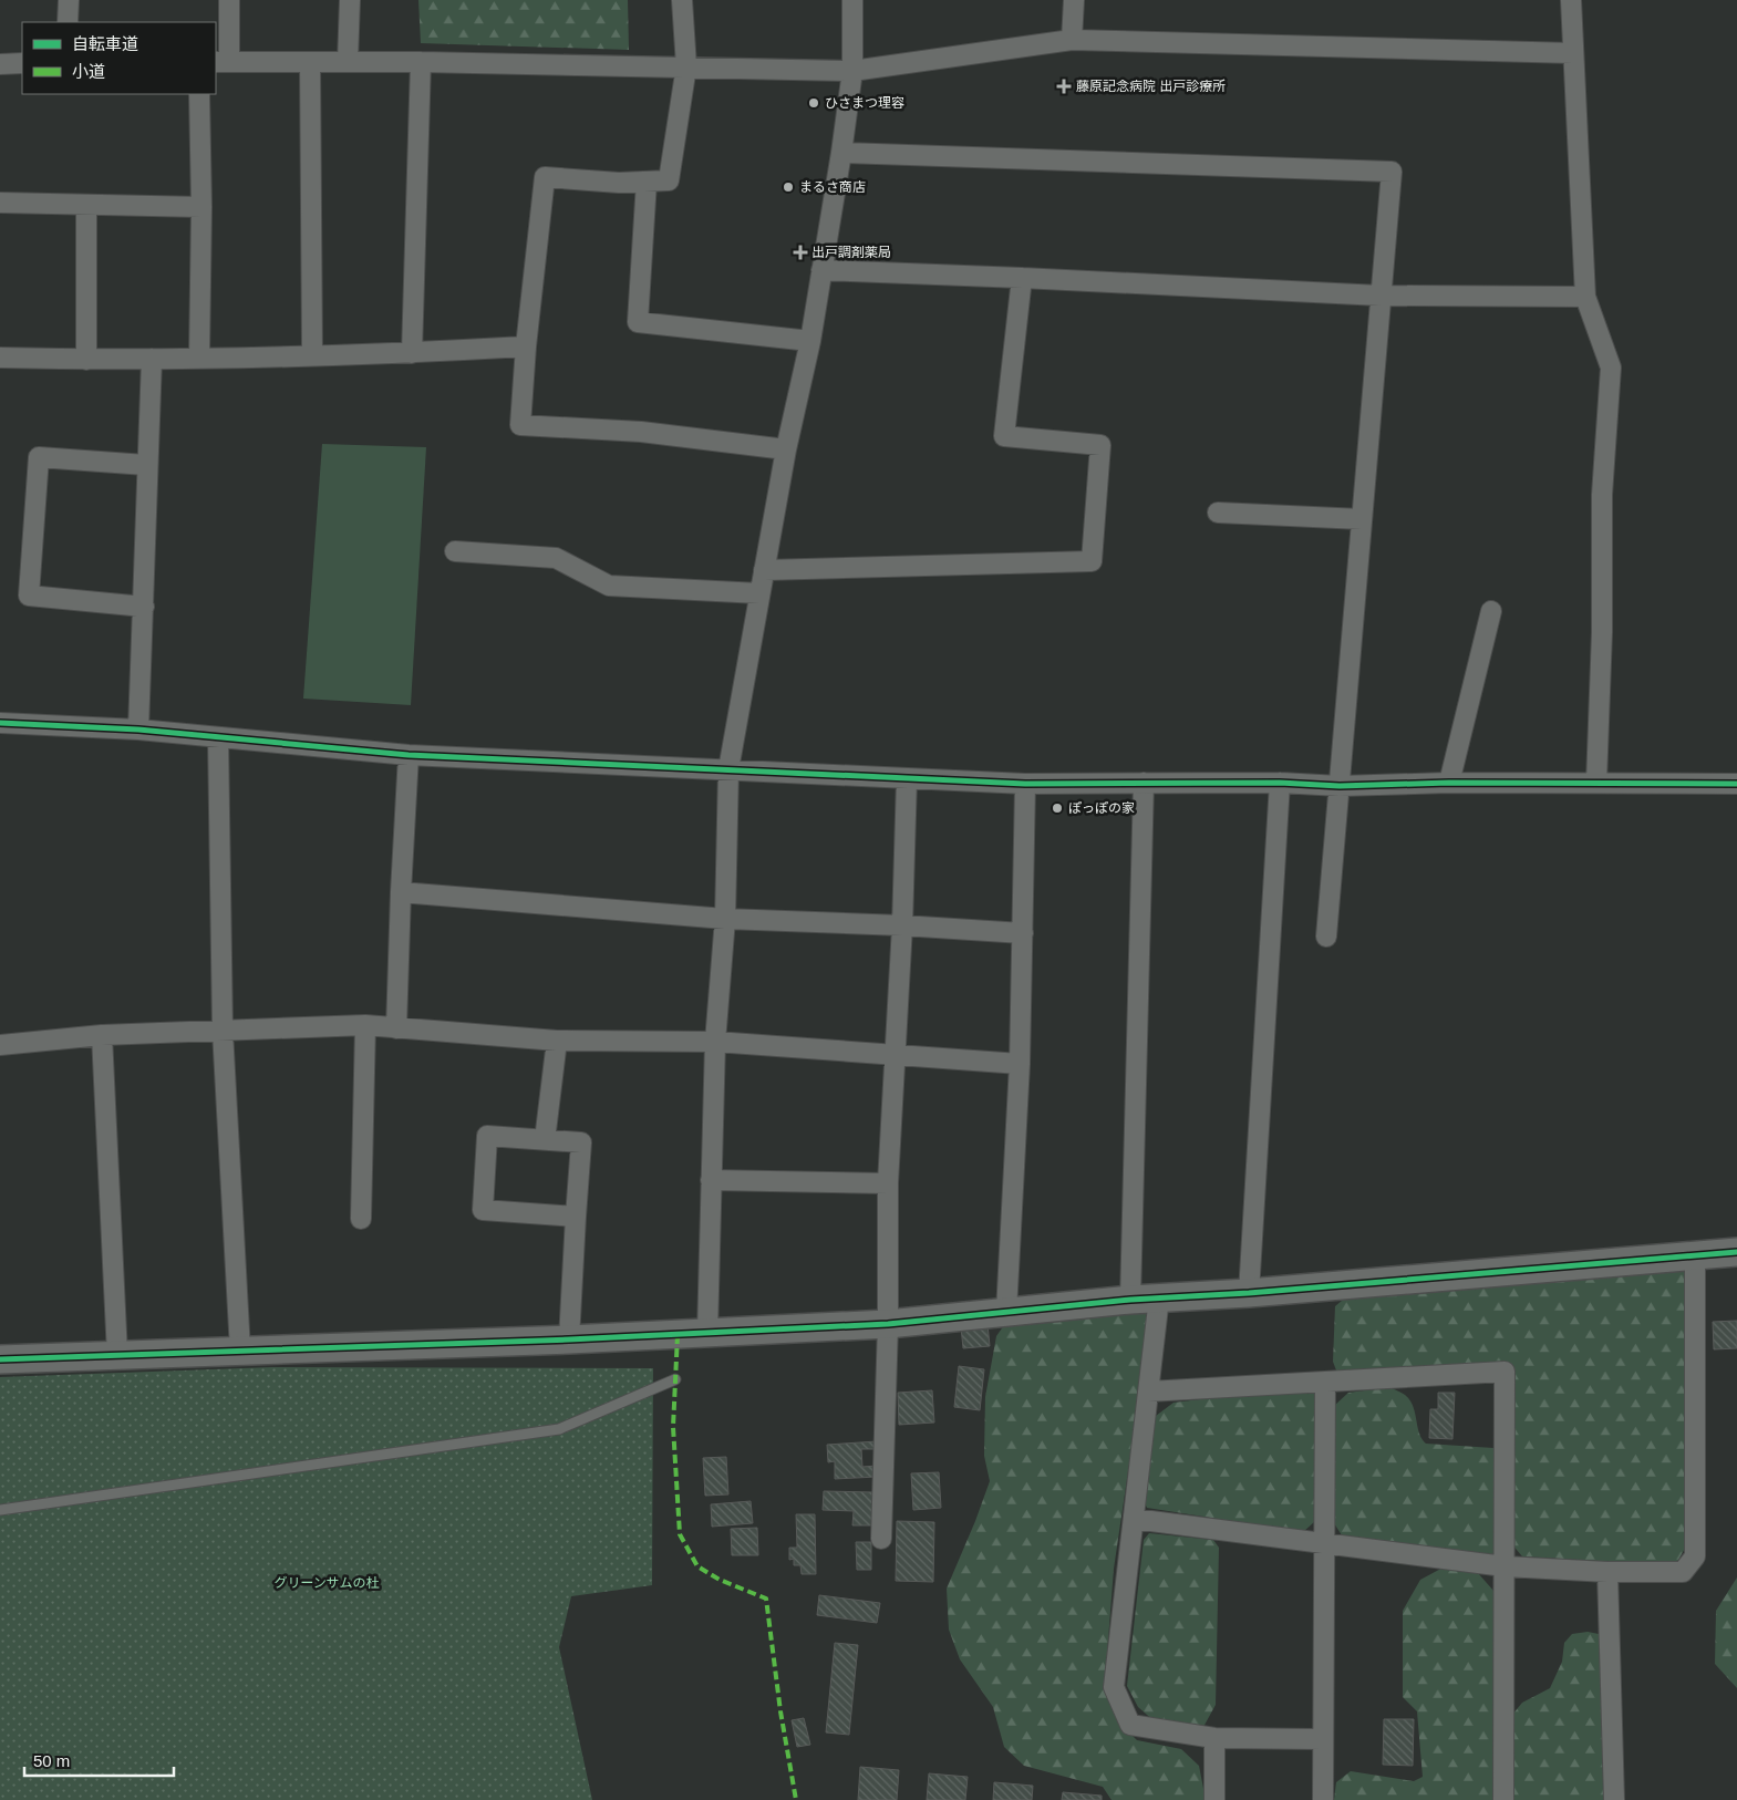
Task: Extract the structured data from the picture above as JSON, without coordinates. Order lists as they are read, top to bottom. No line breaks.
{"parks":["グリーンサムの杜"],"places":{"health":["藤原記念病院 出戸診療所","出戸調剤薬局"],"other":["ひさまつ理容","まるさ商店","ぽっぽの家"]},"legend":["自転車道","小道"],"scale_bar":"50 m"}
